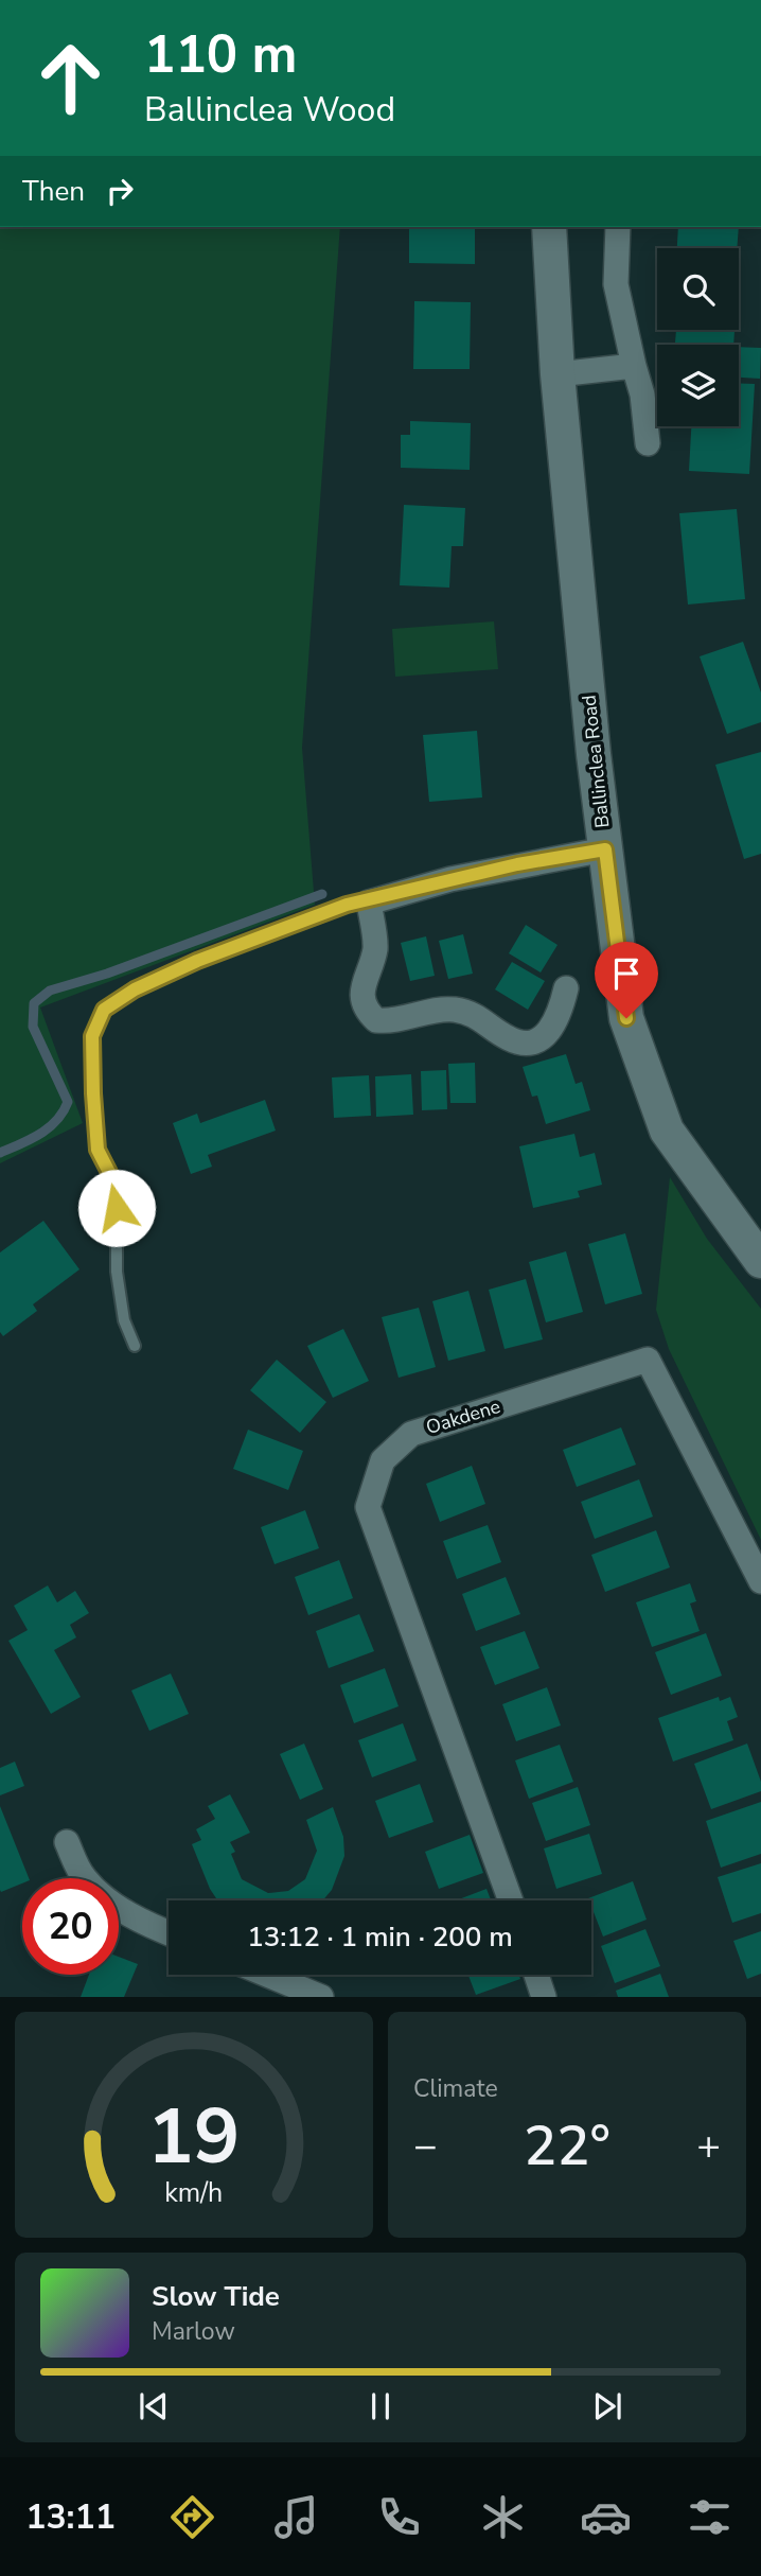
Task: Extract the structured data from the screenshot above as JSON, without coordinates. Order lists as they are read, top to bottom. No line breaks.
{"streets":{"street":["Ballinclea Road","Oakdene"]},"page":{"turn":["110 m","Ballinclea Wood"],"then":"Then","limit":"20","trip":"13:12 · 1 min · 200 m","tile":"Climate","heat":["−","22°","+"],"song":["Slow Tide","Marlow"],"tabs":"13:11","gauge":["19","km/h"]}}
